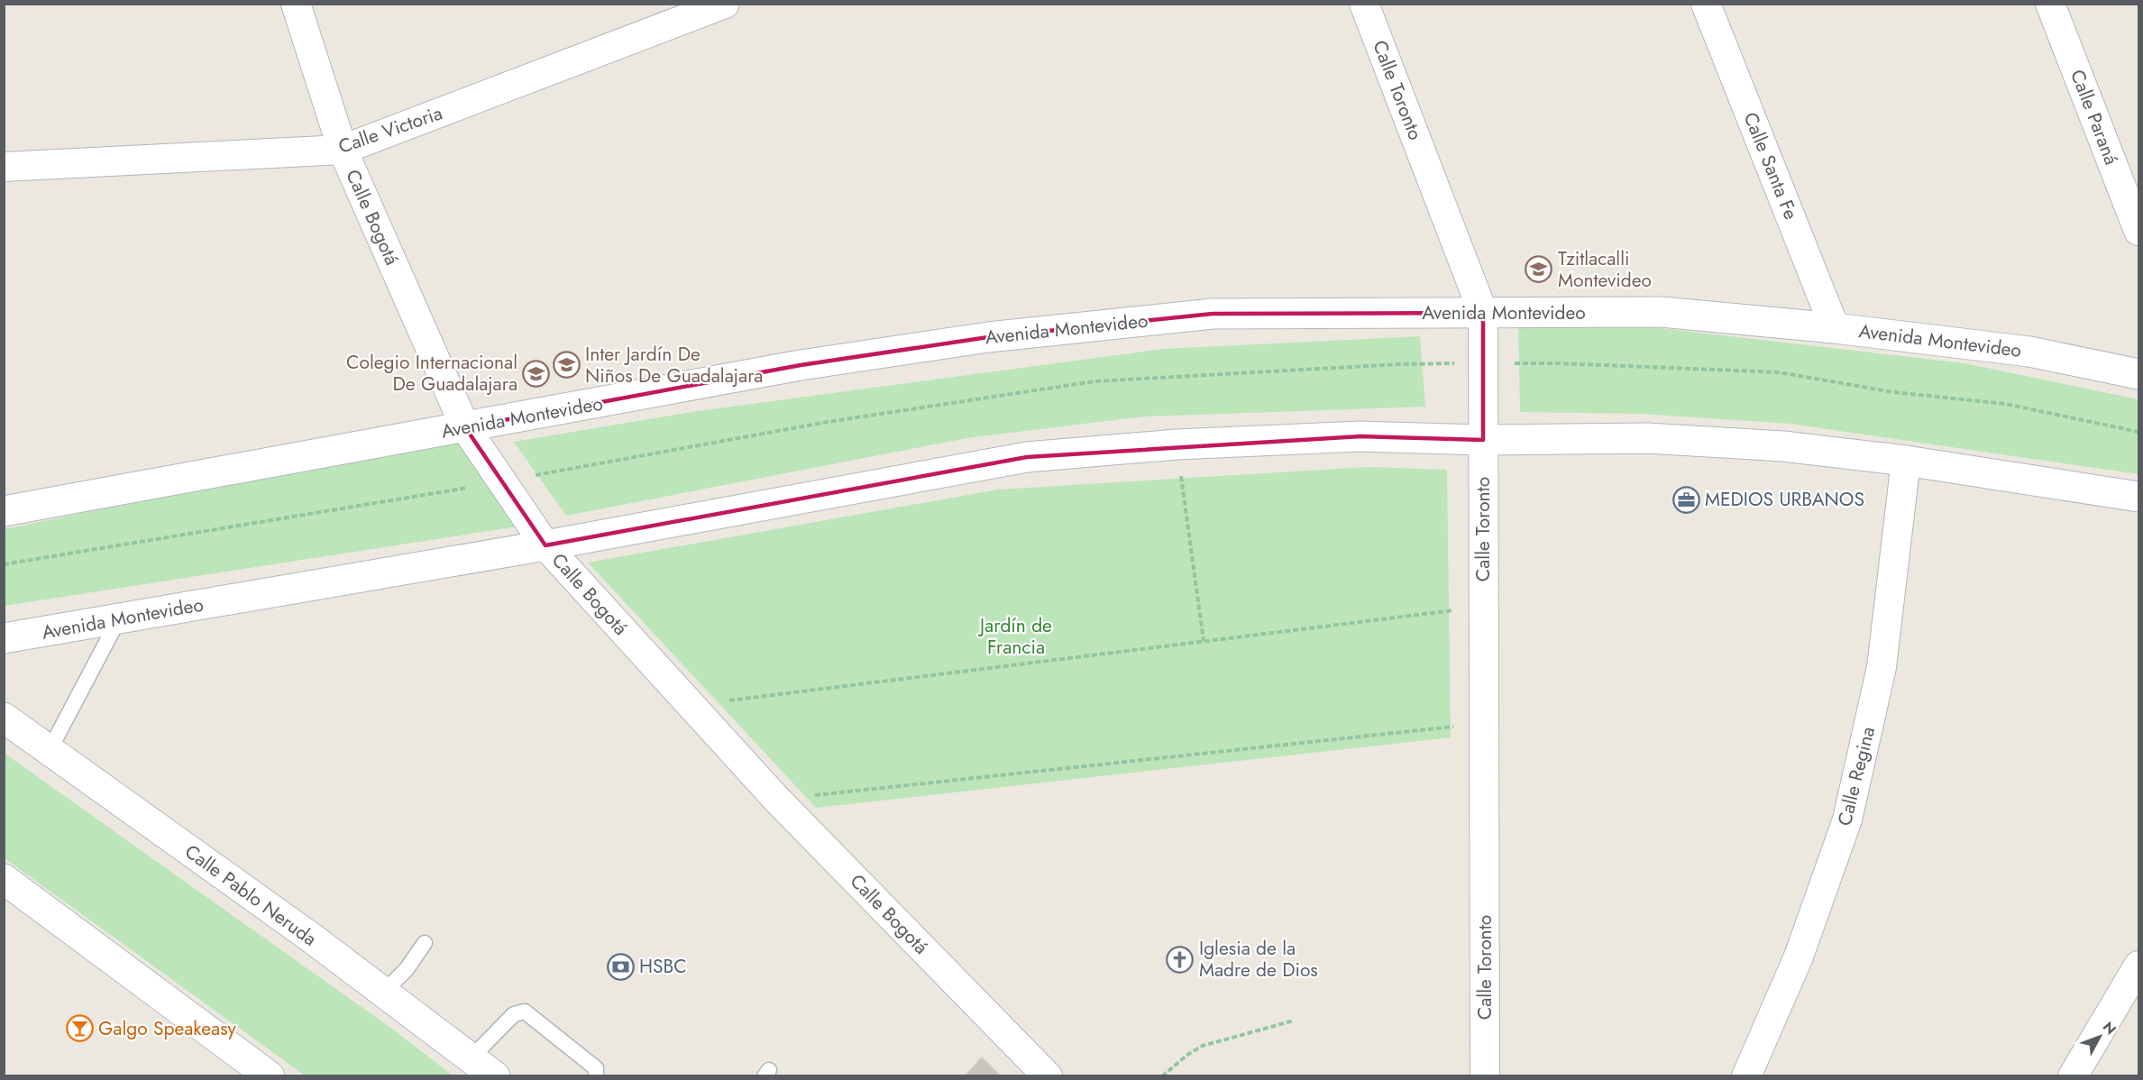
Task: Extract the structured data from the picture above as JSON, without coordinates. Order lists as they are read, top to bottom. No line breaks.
{"streets":{"street":["Calle Toronto","Calle Paraná","Calle Victoria","Calle Santa Fe","Calle Bogotá","Avenida Montevideo","Calle Regina","Calle Pablo Neruda"]},"crossings":[["Calle Toronto","Avenida Montevideo"],["Calle Victoria","Calle Bogotá"],["Calle Santa Fe","Avenida Montevideo"],["Calle Bogotá","Avenida Montevideo"],["Avenida Montevideo","Calle Regina"]],"parks":["Jardín de Francia"],"places":{"school or university":["Tzitlacalli Montevideo","Inter Jardín De Niños De Guadalajara","Colegio Internacional De Guadalajara"],"office":["MEDIOS URBANOS"],"church":["Iglesia de la Madre de Dios"],"bank":["HSBC"],"bar":["Galgo Speakeasy"]},"north":"top right"}
